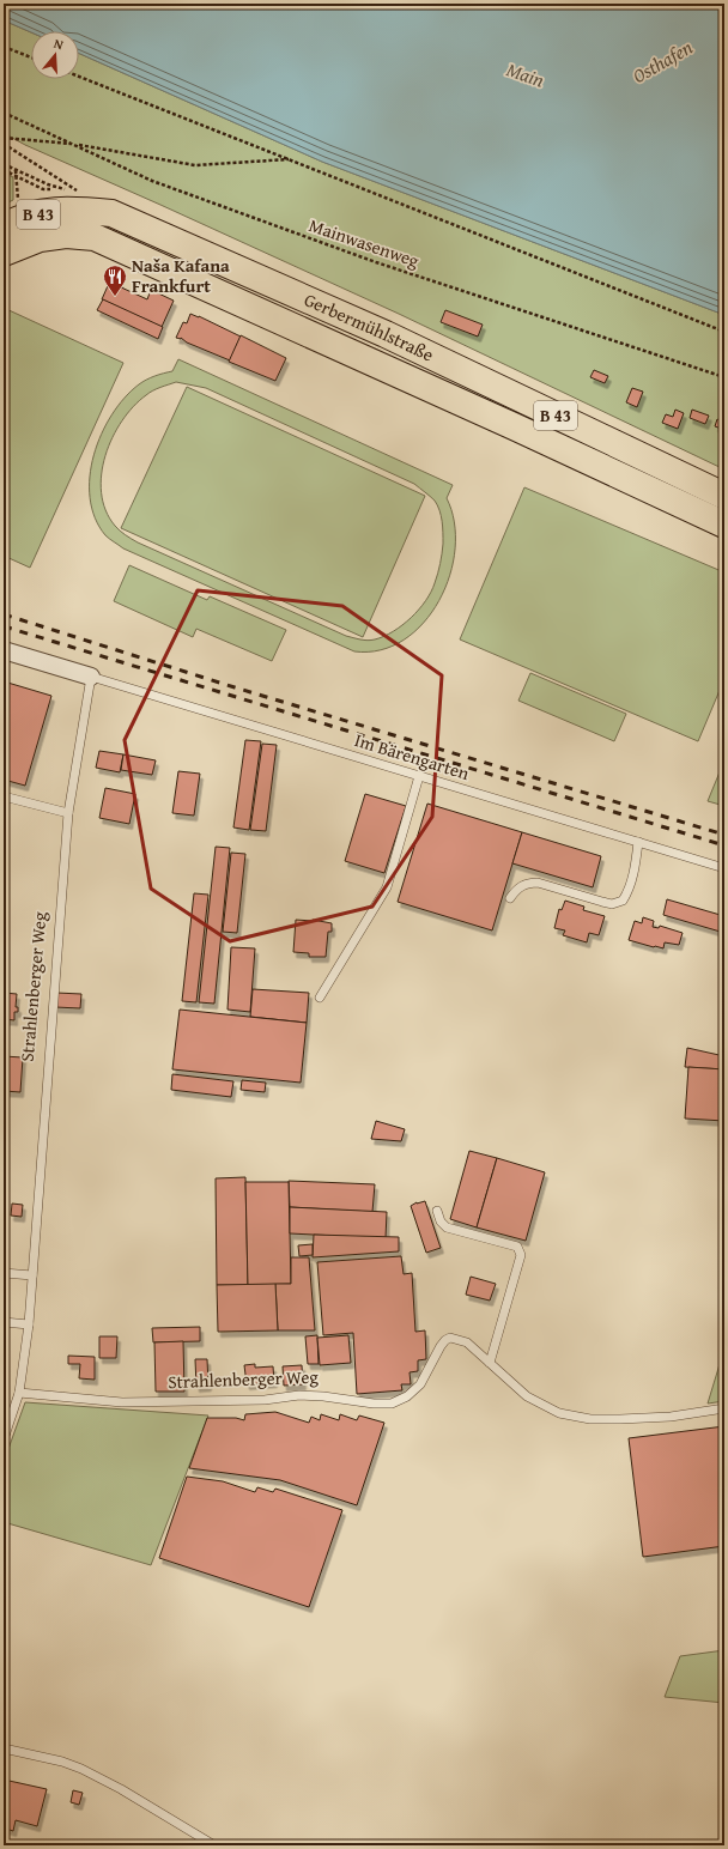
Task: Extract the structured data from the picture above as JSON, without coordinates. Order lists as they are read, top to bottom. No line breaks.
{"streets":{"main road":["B 43","Gerbermühlstraße"],"lane":["Im Bärengarten","Strahlenberger Weg"],"path":["Mainwasenweg"]},"crossings":[["Im Bärengarten","Strahlenberger Weg"]],"water":["Osthafen","Main"],"places":{"restaurant":["Naša Kafana Frankfurt"]},"north":"top"}
